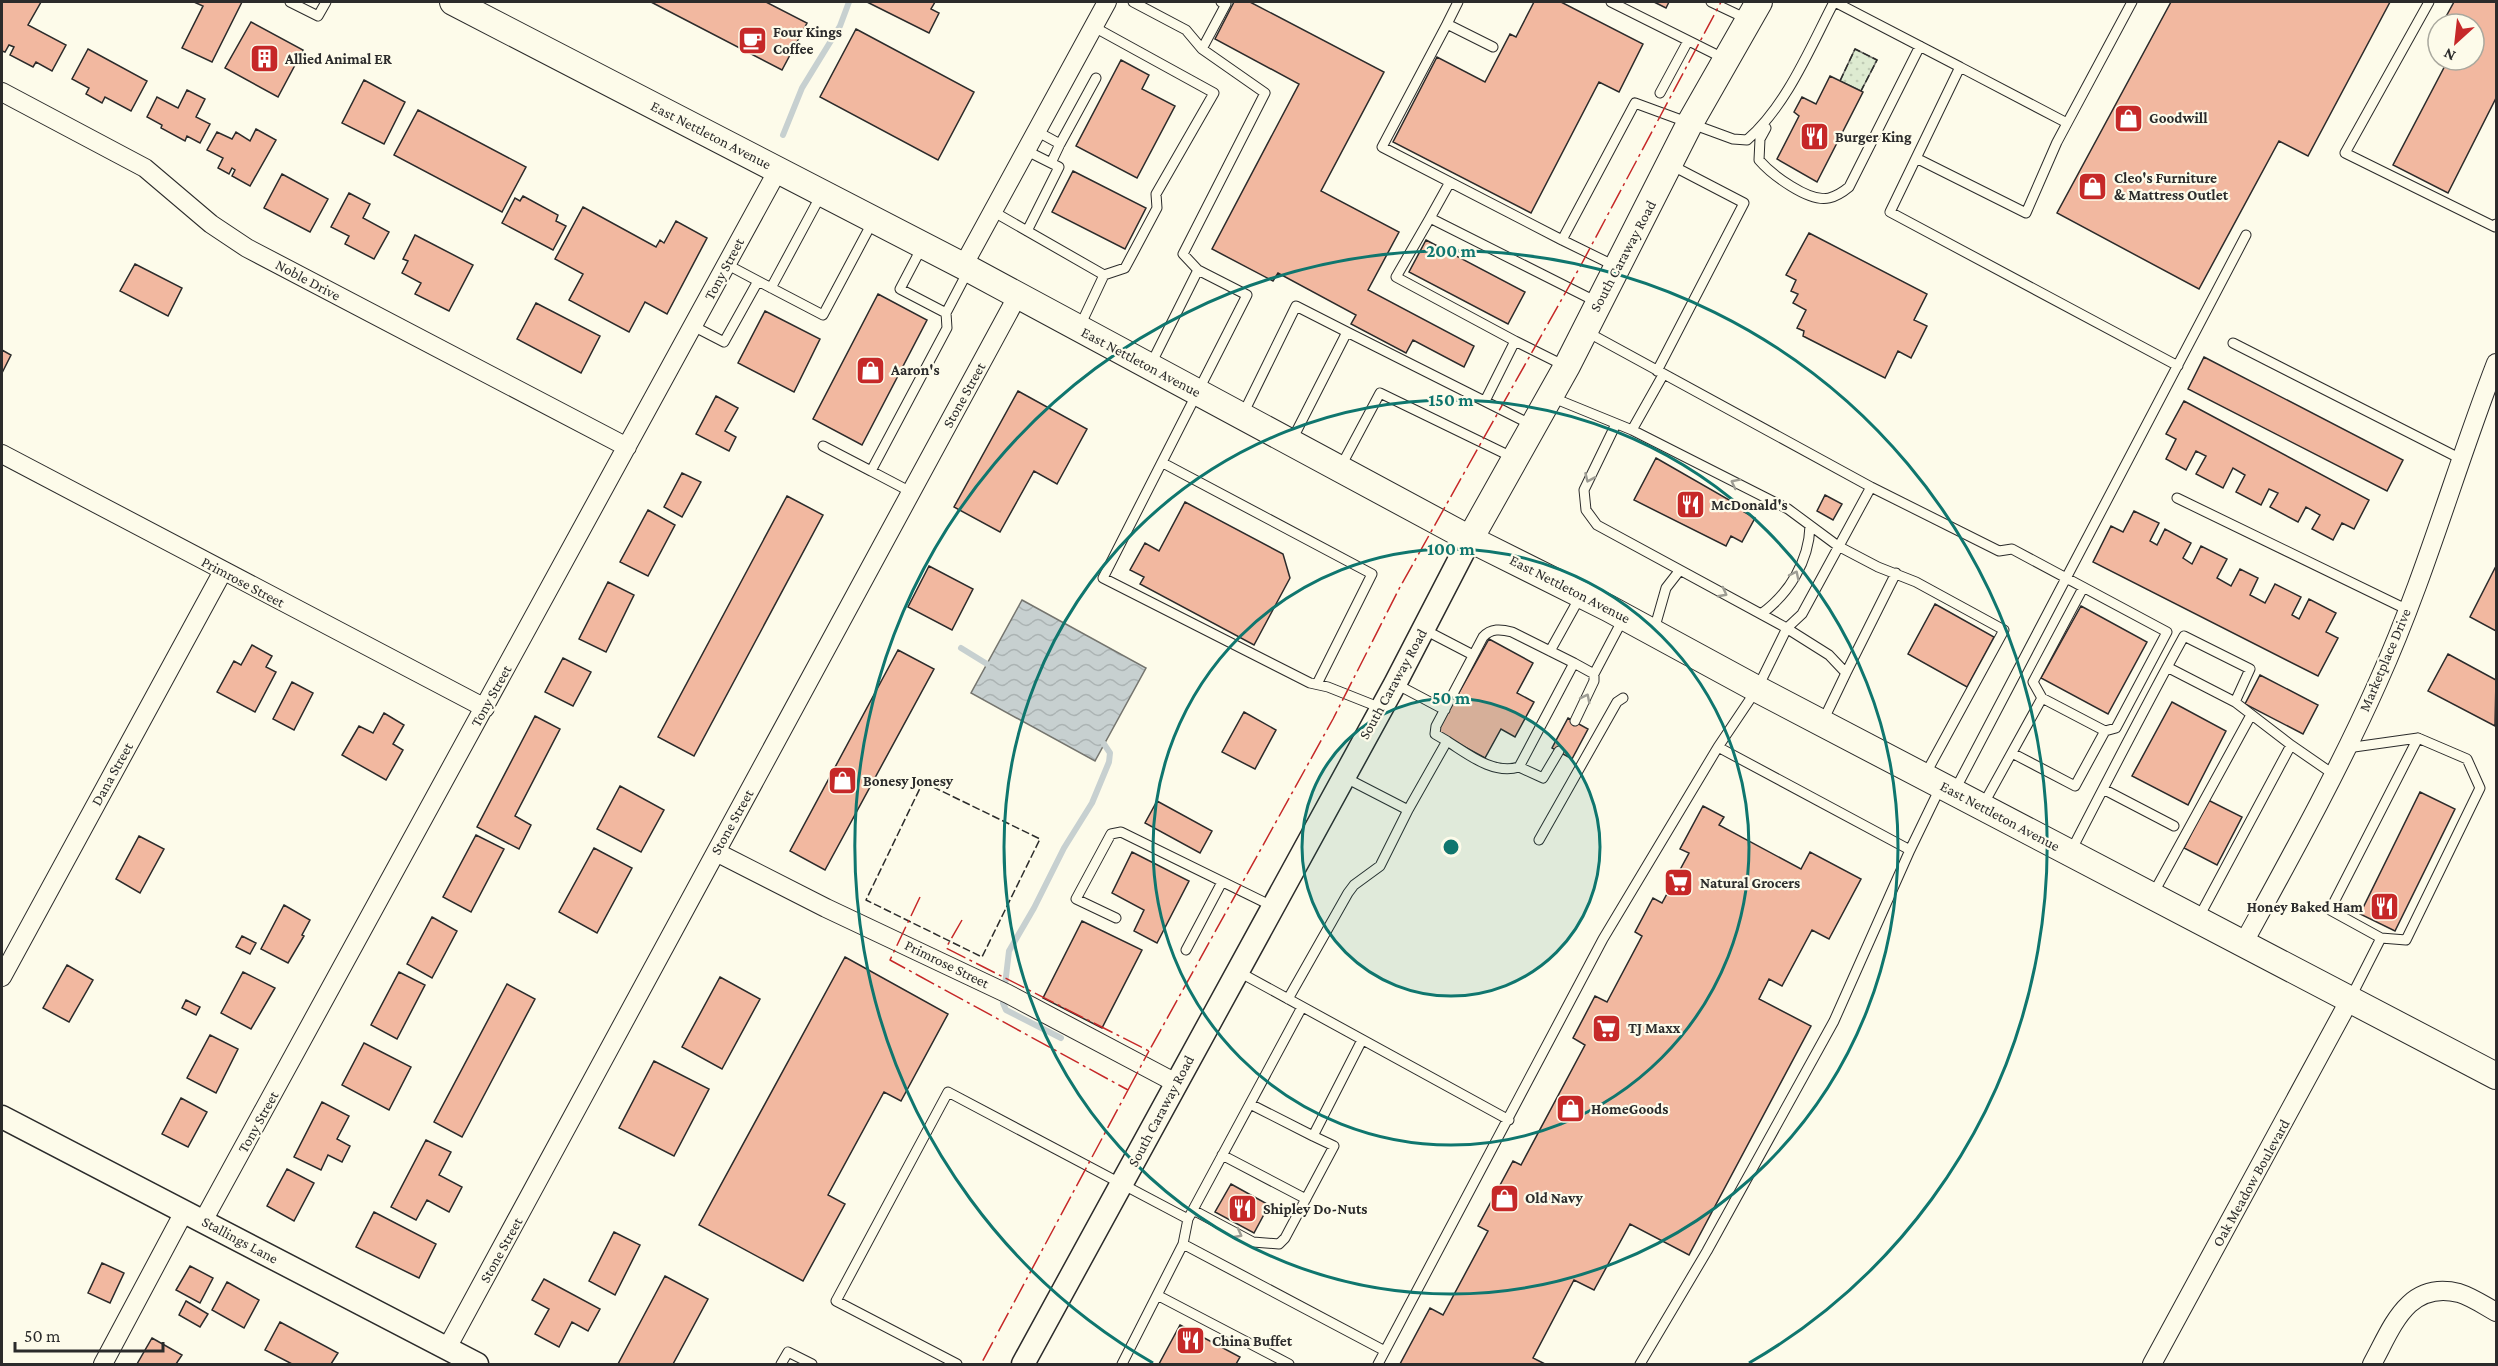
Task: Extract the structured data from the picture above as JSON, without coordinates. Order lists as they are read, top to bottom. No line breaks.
{"streets":{"main road":["East Nettleton Avenue","South Caraway Road"],"street":["Tony Street","Noble Drive","Stone Street","Primrose Street","Marketplace Drive","Dana Street","Oak Meadow Boulevard","Stallings Lane"]},"crossings":[["East Nettleton Avenue","South Caraway Road"],["East Nettleton Avenue","Tony Street"],["East Nettleton Avenue","Stone Street"],["East Nettleton Avenue","Marketplace Drive"],["East Nettleton Avenue","Oak Meadow Boulevard"],["South Caraway Road","Primrose Street"],["Tony Street","Noble Drive"],["Tony Street","Primrose Street"],["Tony Street","Stallings Lane"],["Stone Street","Primrose Street"],["Stone Street","Stallings Lane"],["Primrose Street","Dana Street"]],"places":{"cafe":["Four Kings Coffee"],"building":["Allied Animal ER"],"shop":["Goodwill","Cleo's Furniture & Mattress Outlet","Aaron's","Bonesy Jonesy","HomeGoods","Old Navy"],"restaurant":["Burger King","McDonald's","Honey Baked Ham","Shipley Do-Nuts","China Buffet"],"supermarket":["Natural Grocers","TJ Maxx"]},"scale_bar":"50 m","north":"bottom left","rings":["200 m","150 m","100 m","50 m"]}
